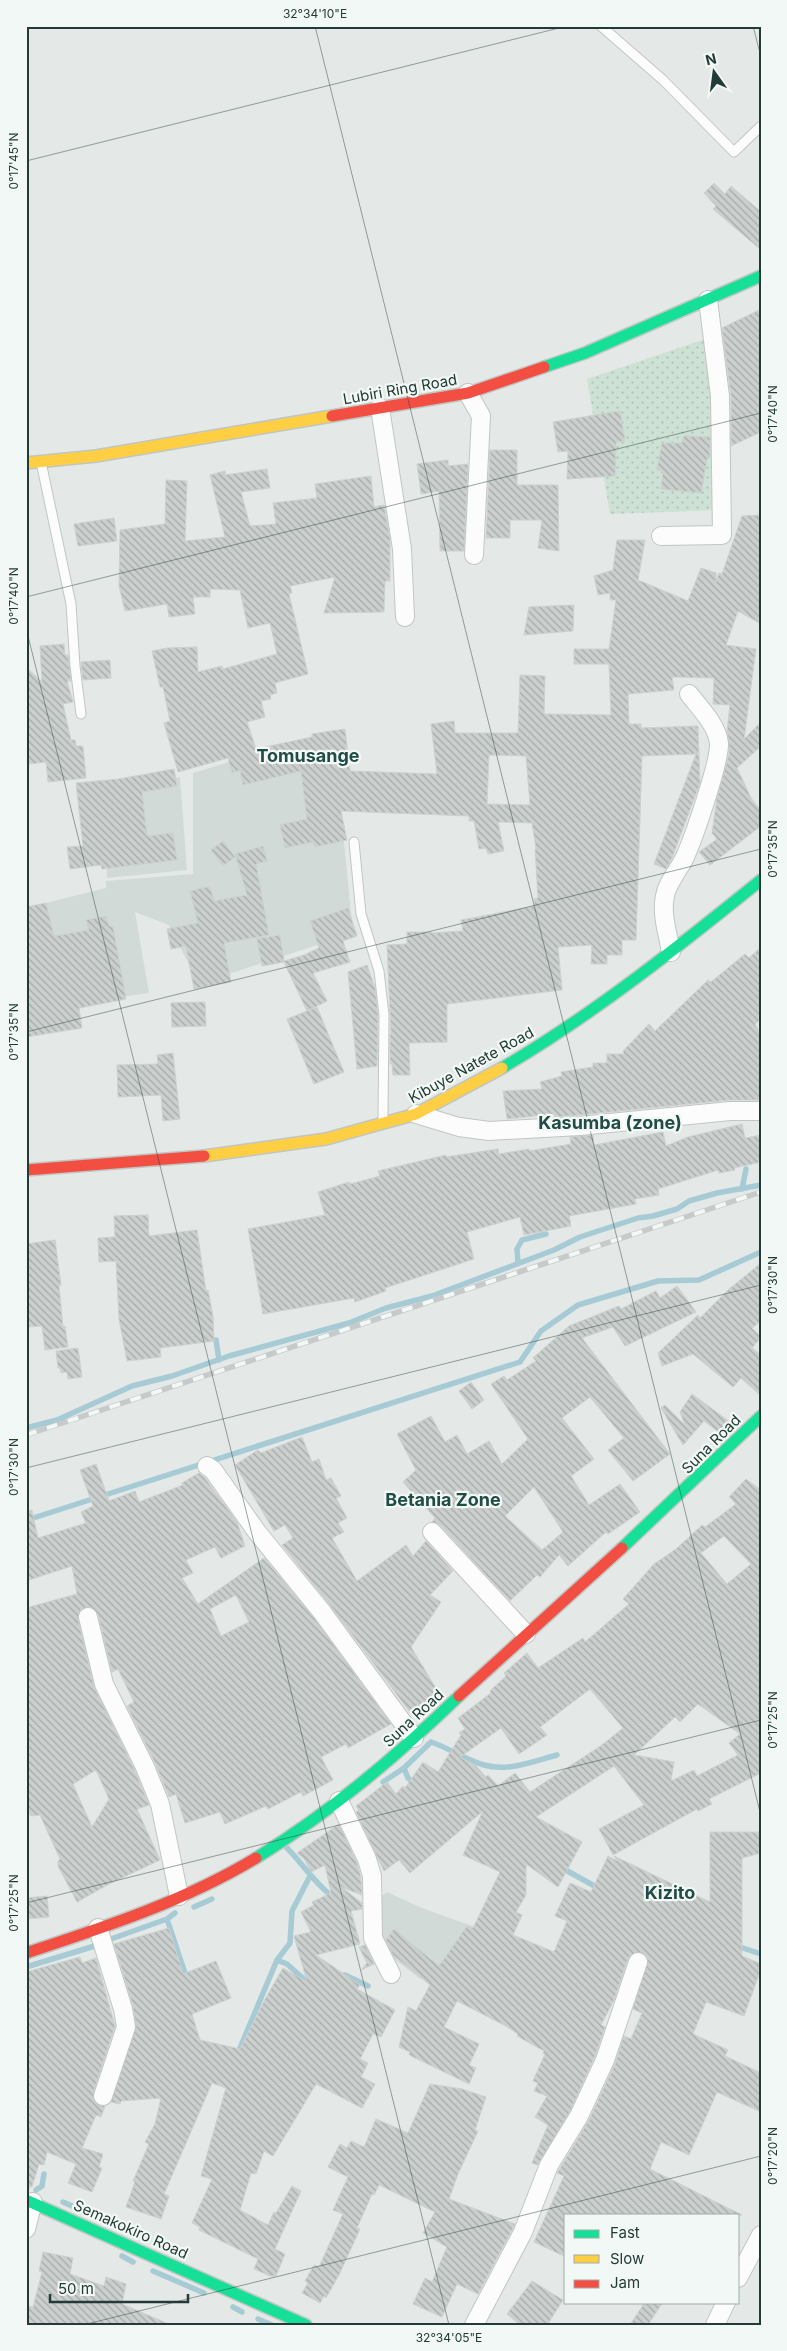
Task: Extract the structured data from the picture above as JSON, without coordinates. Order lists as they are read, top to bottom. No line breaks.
{"streets":{"main road":["Lubiri Ring Road","Kibuye Natete Road","Suna Road","Semakokiro Road"]},"districts":["Tomusange","Kasumba (zone)","Betania Zone","Kizito"],"legend":["Fast","Slow","Jam"],"scale_bar":"50 m","north":"top","coordinates":["32°34'10\"E","0°17'45\"N","0°17'40\"N","0°17'35\"N","0°17'30\"N","0°17'25\"N","0°17'20\"N","32°34'05\"E"]}
